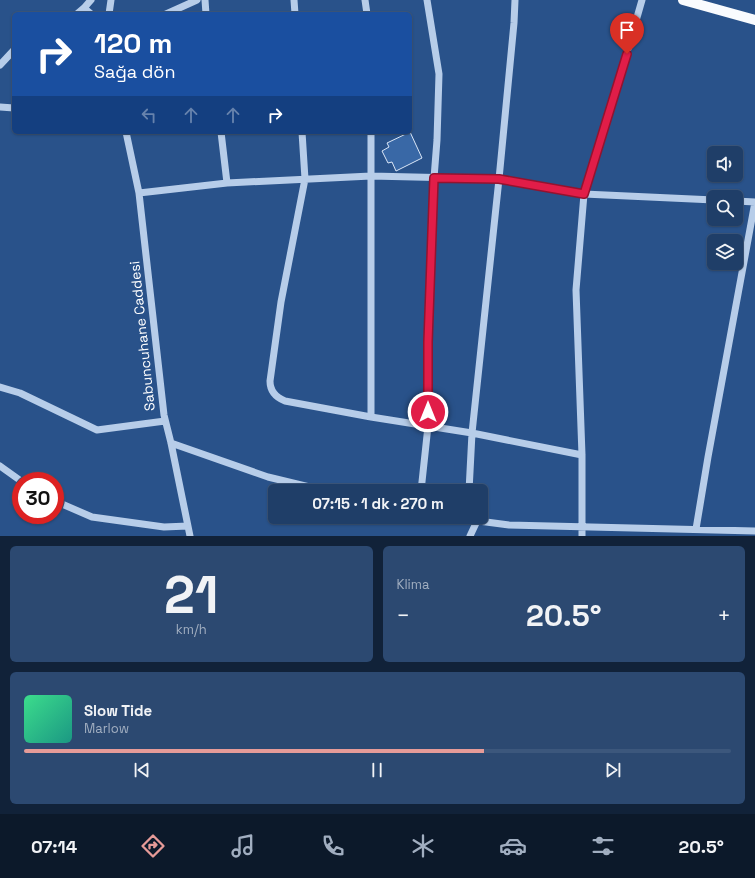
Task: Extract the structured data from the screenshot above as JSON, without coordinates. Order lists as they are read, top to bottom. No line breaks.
{"streets":{"street":["Sabuncuhane Caddesi"]},"page":{"turn":["120 m","Sağa dön"],"limit":"30","trip":"07:15 · 1 dk · 270 m","tile":[["21","km/h"],"Klima"],"heat":["−","20.5°","+"],"song":["Slow Tide","Marlow"],"tabs":["07:14","20.5°"]}}
